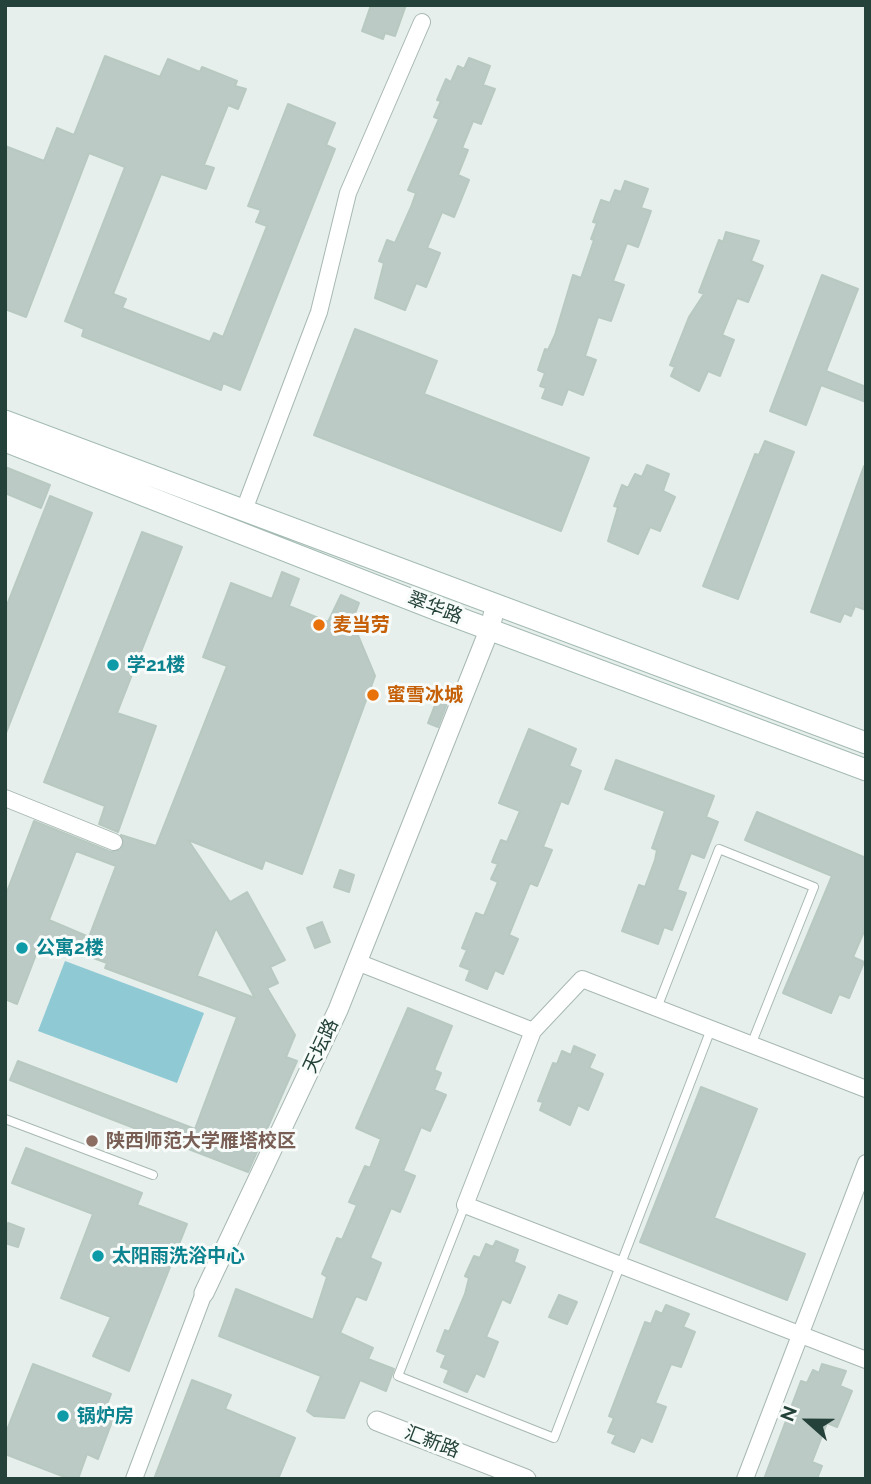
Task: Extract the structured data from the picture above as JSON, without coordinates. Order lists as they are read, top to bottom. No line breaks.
{"streets":{"main road":["翠华路"],"street":["天坛路","汇新路"]},"crossings":[["翠华路","天坛路"]],"places":["麦当劳","学21楼","蜜雪冰城","公寓2楼","陕西师范大学雁塔校区","太阳雨洗浴中心","锅炉房"],"north":"left"}
